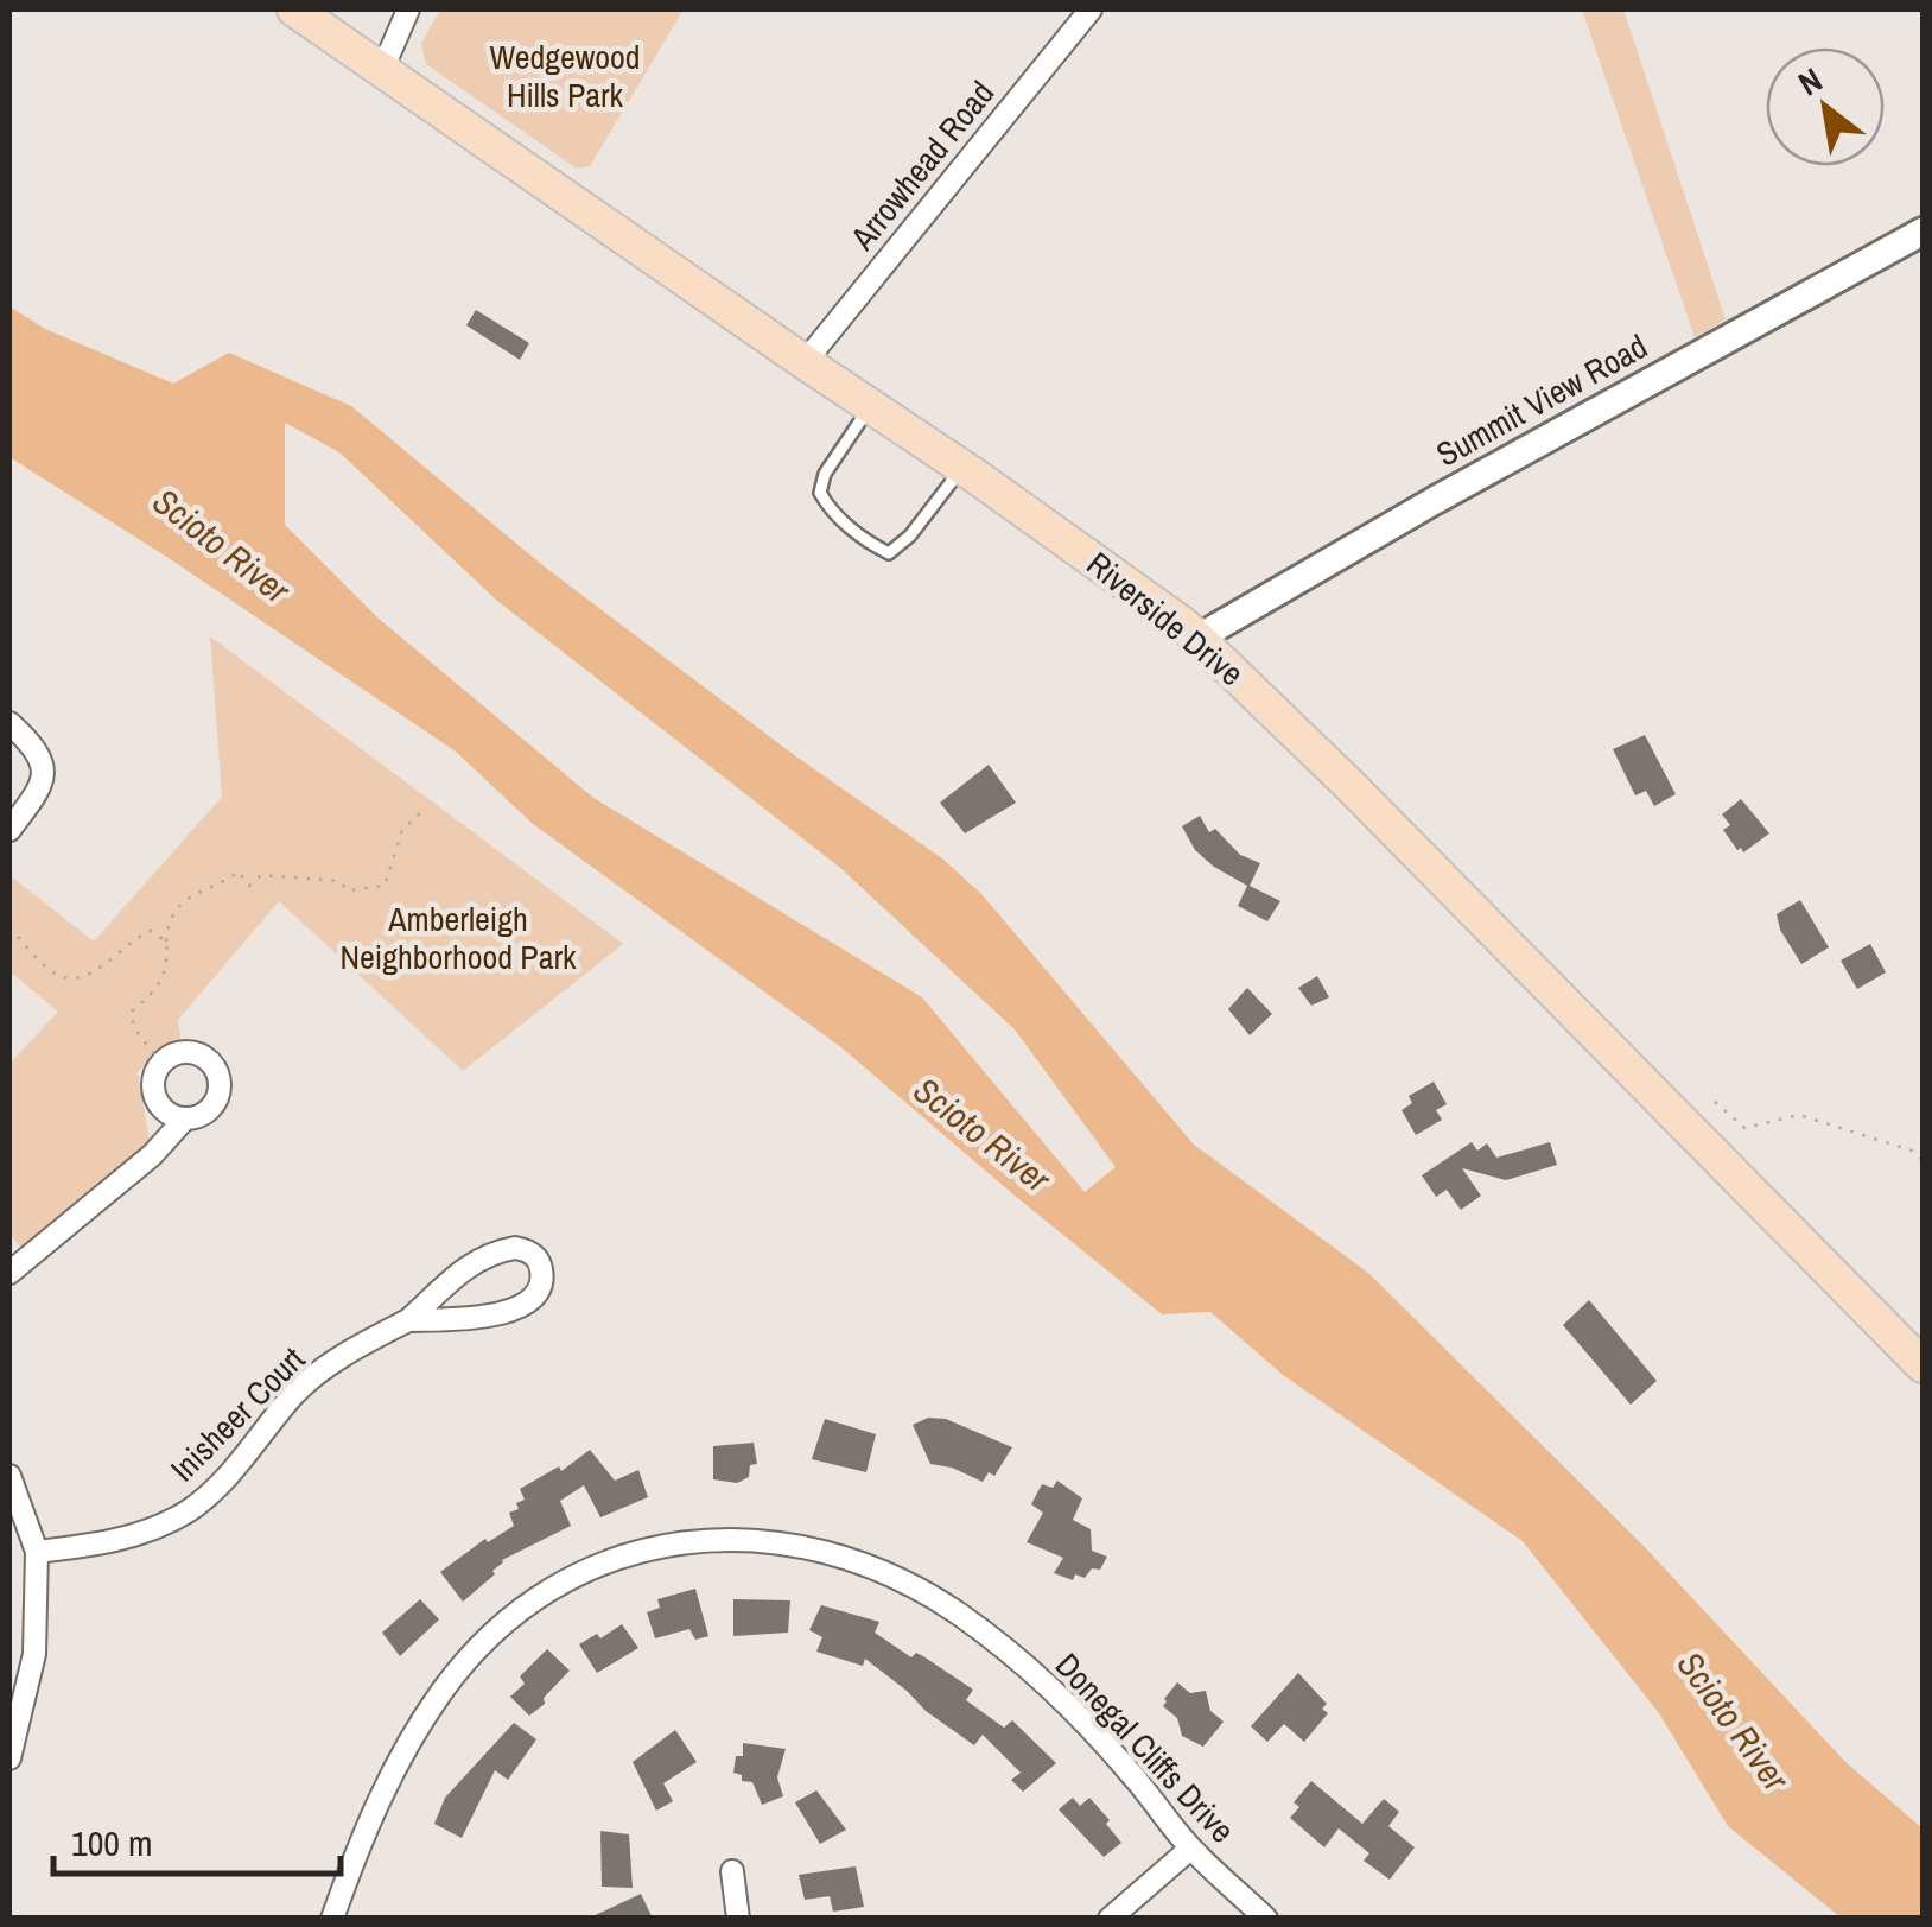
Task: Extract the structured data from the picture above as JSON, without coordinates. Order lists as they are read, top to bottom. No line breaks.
{"streets":{"main road":["Riverside Drive"],"street":["Arrowhead Road","Summit View Road","Inisheer Court","Donegal Cliffs Drive"]},"crossings":[["Arrowhead Road","Riverside Drive"],["Summit View Road","Riverside Drive"]],"water":["Scioto River"],"parks":["Wedgewood Hills Park","Amberleigh Neighborhood Park"],"scale_bar":"100 m","north":"top left"}
